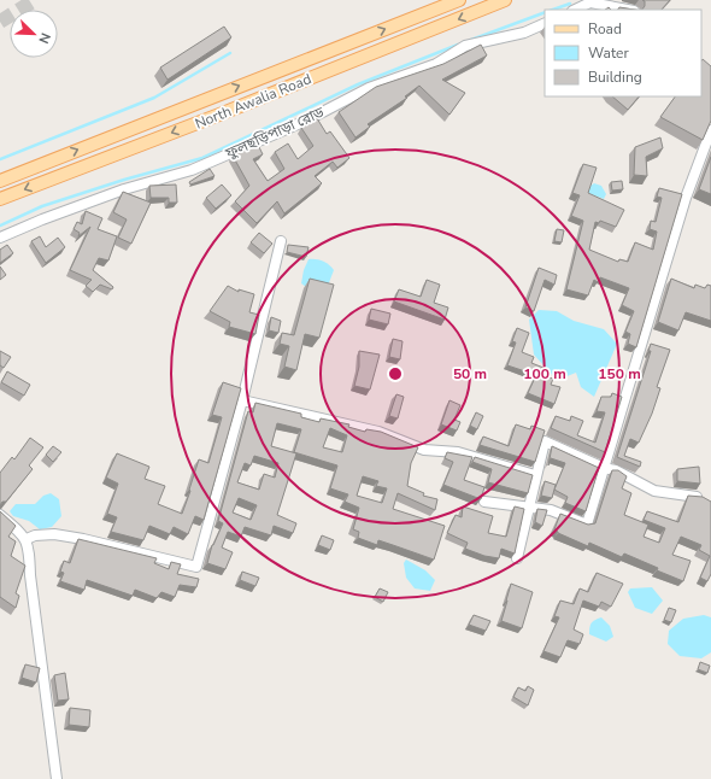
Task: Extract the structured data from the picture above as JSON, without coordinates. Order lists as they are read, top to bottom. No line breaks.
{"streets":{"main road":["North Awalia Road"],"street":["ফুলছড়িপাড়া রোড"]},"legend":["Road","Water","Building"],"north":"bottom right","rings":["50 m","100 m","150 m"]}
